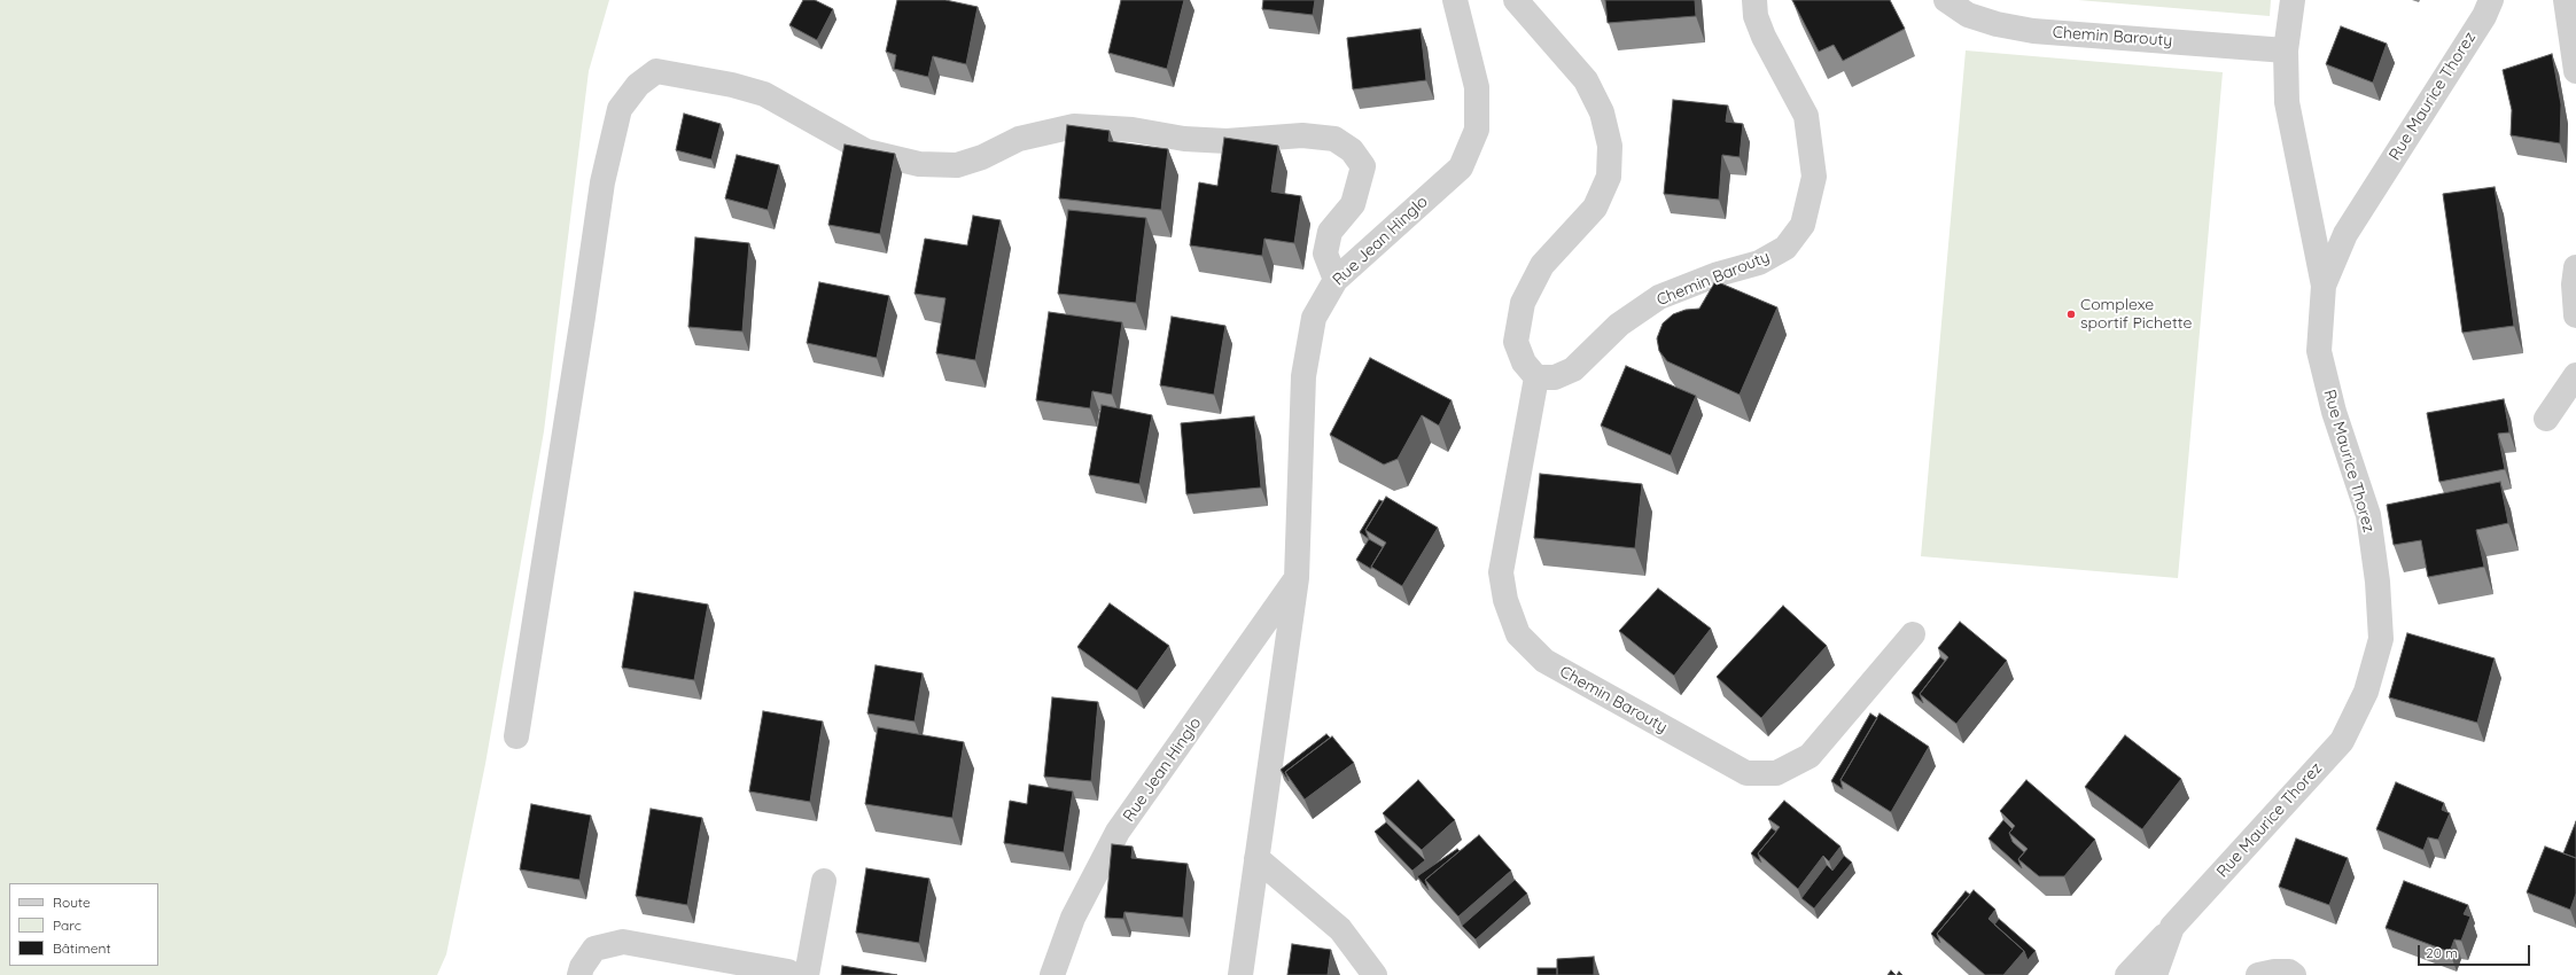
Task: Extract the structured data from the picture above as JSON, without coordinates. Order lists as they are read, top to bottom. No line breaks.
{"streets":{"street":["Chemin Barouty","Rue Maurice Thorez","Rue Jean Hinglo"]},"places":["Complexe sportif Pichette"],"legend":["Route","Parc","Bâtiment"],"scale_bar":"20 m"}
